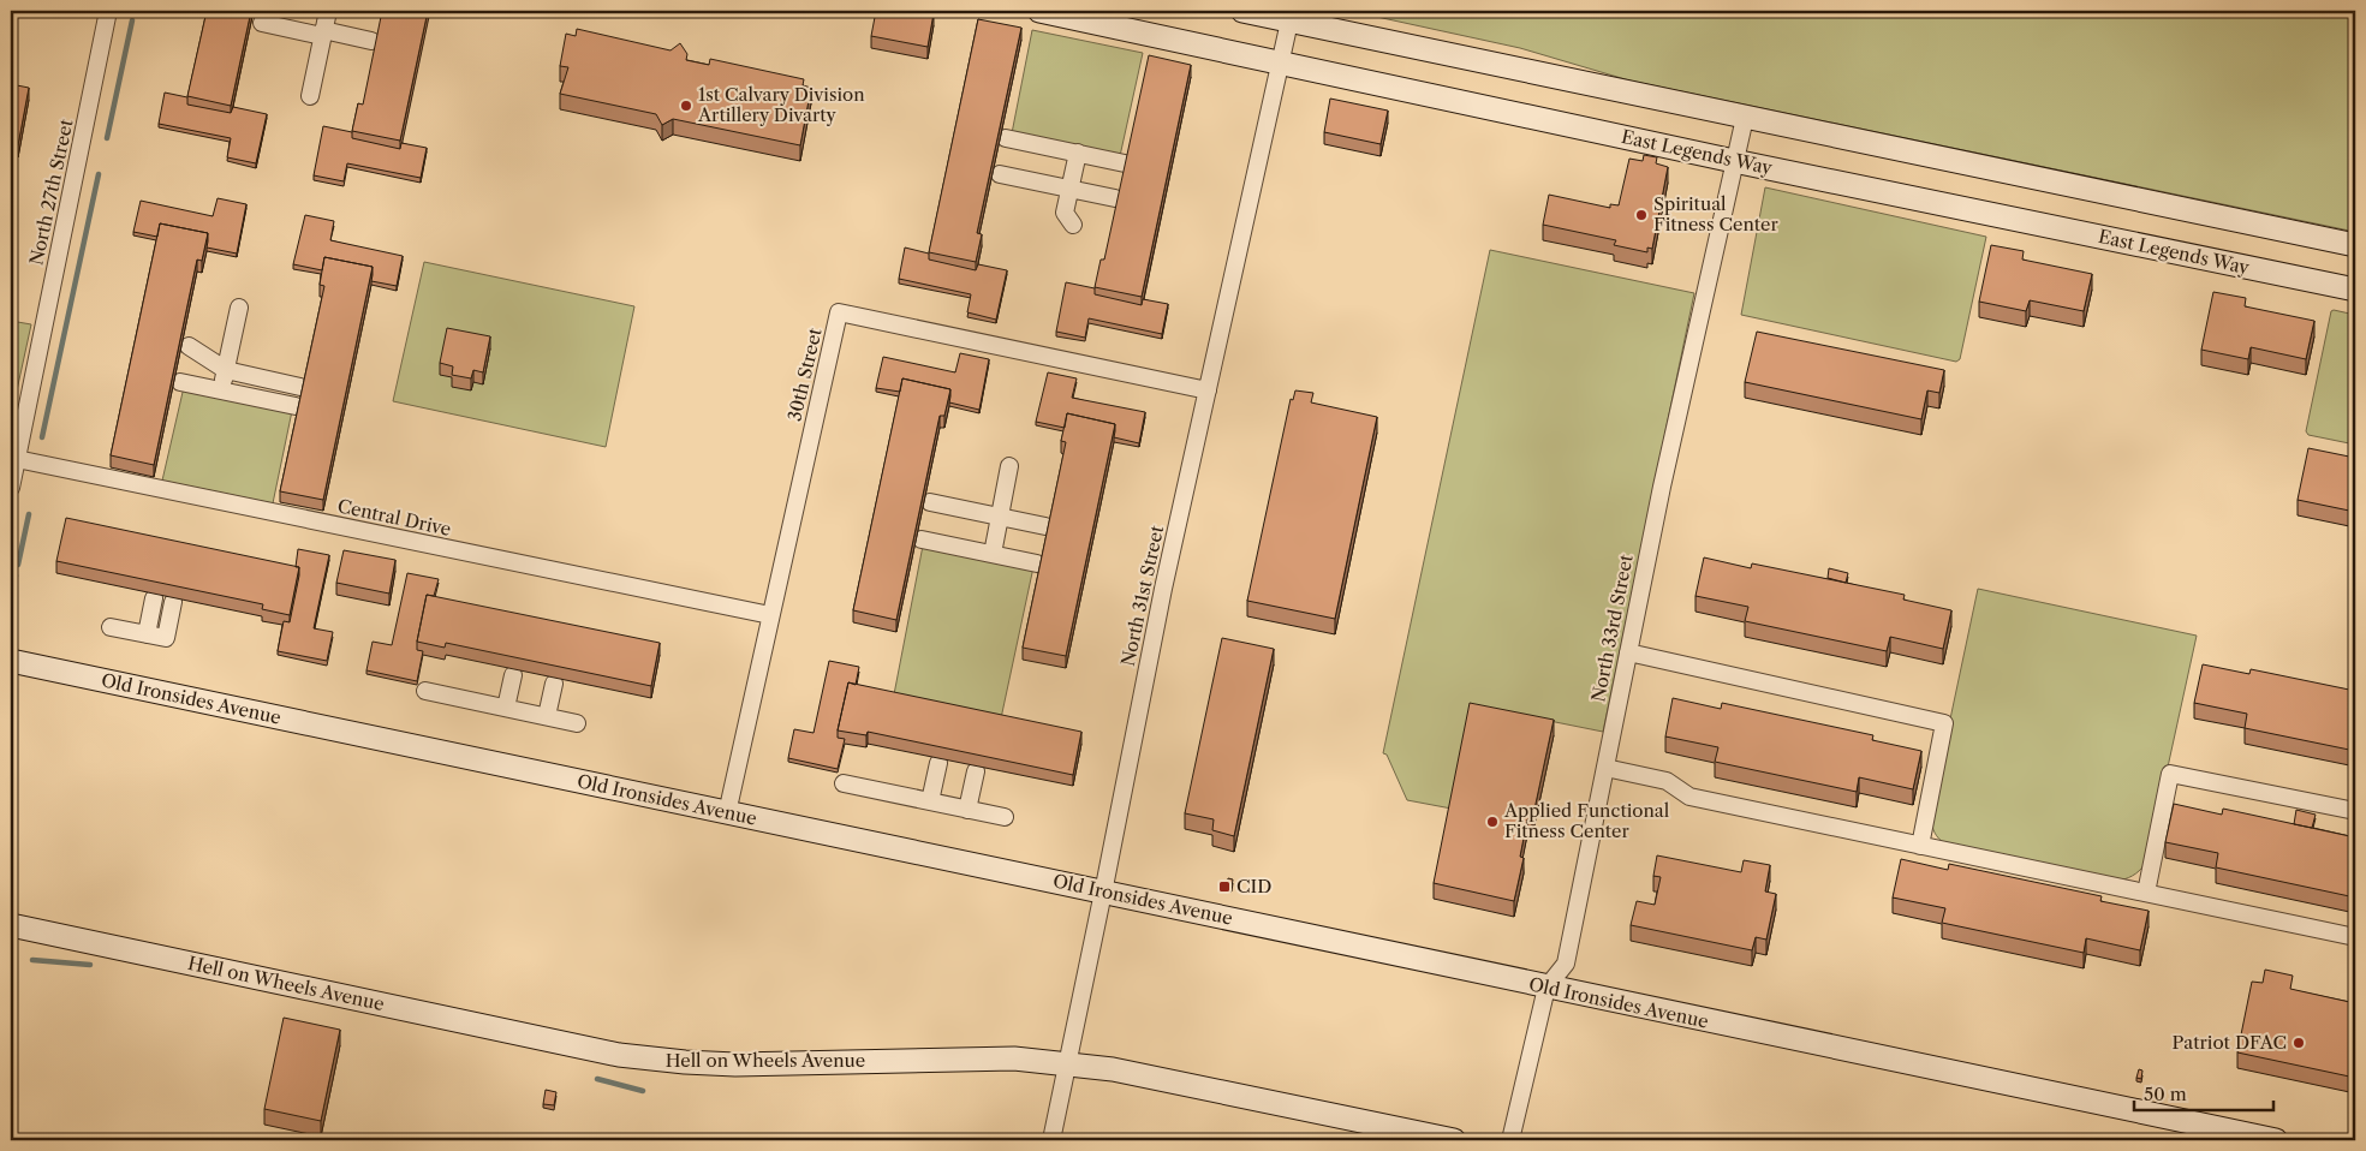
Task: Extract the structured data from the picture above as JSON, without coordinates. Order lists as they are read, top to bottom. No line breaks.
{"streets":{"street":["East Legends Way","North 27th Street","30th Street","Central Drive","North 31st Street","North 33rd Street","Old Ironsides Avenue","Hell on Wheels Avenue"]},"crossings":[["East Legends Way","North 31st Street"],["East Legends Way","North 33rd Street"],["North 27th Street","Central Drive"],["30th Street","Central Drive"],["30th Street","North 31st Street"],["30th Street","Old Ironsides Avenue"],["North 31st Street","Old Ironsides Avenue"],["North 31st Street","Hell on Wheels Avenue"],["North 33rd Street","Old Ironsides Avenue"]],"places":{"other":["1st Calvary Division Artillery Divarty","Spiritual Fitness Center","Applied Functional Fitness Center","Patriot DFAC"],"transit":["CID"]},"scale_bar":"50 m"}
